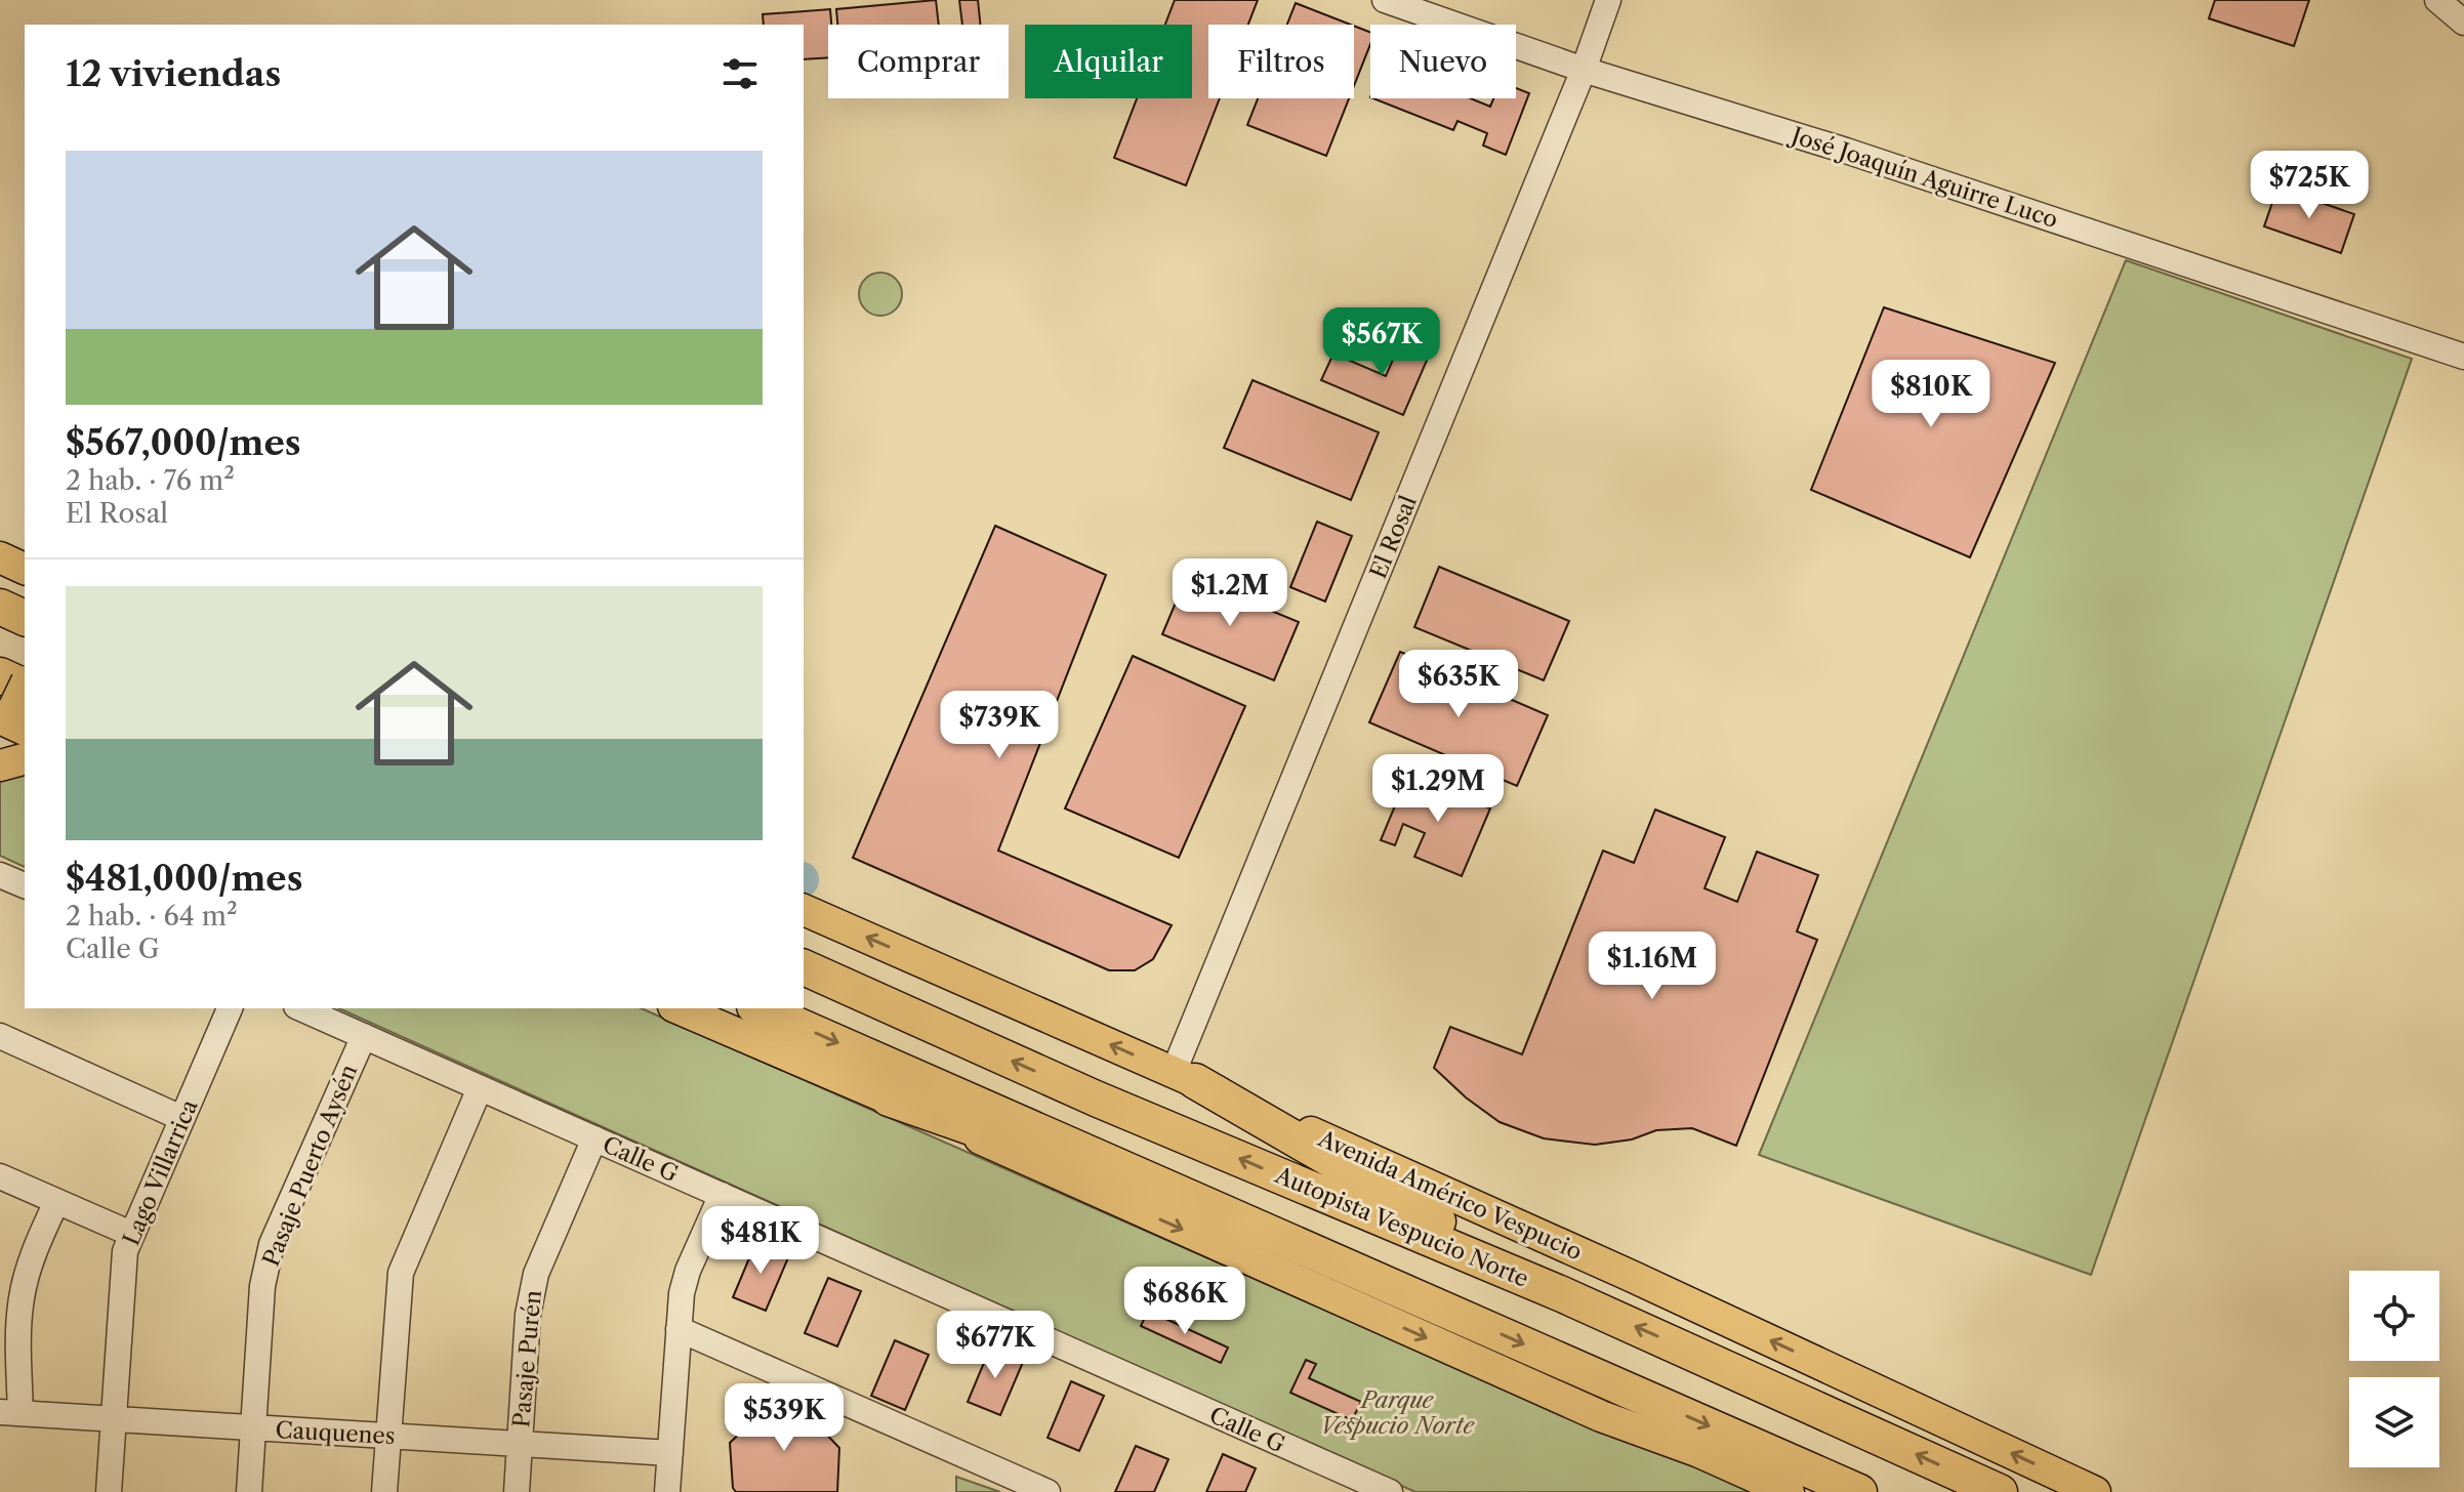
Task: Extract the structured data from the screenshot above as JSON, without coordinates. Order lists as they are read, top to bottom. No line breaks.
{"streets":{"highway":["Autopista Vespucio Norte"],"main road":["Avenida Américo Vespucio"],"street":["José Joaquín Aguirre Luco","El Rosal","Calle G","Pasaje Puerto Aysén","Lago Villarrica","Pasaje Purén","Cauquenes"]},"crossings":[["José Joaquín Aguirre Luco","El Rosal"],["El Rosal","Avenida Américo Vespucio"],["Calle G","Pasaje Puerto Aysén"],["Calle G","Pasaje Purén"],["Pasaje Puerto Aysén","Cauquenes"],["Lago Villarrica","Cauquenes"],["Pasaje Purén","Cauquenes"]],"parks":["Parque Vespucio Norte"],"page":{"chip":["Comprar","Alquilar","Filtros","Nuevo"],"heading":"12 viviendas","list":[{"name":"$567,000/mes","note":"2 hab. · 76 m² · El Rosal"},{"name":"$481,000/mes","note":"2 hab. · 64 m² · Calle G"}],"price":["$725K","$567K","$810K","$1.2M","$635K","$739K","$1.29M","$1.16M","$481K","$686K","$677K","$539K"]}}
